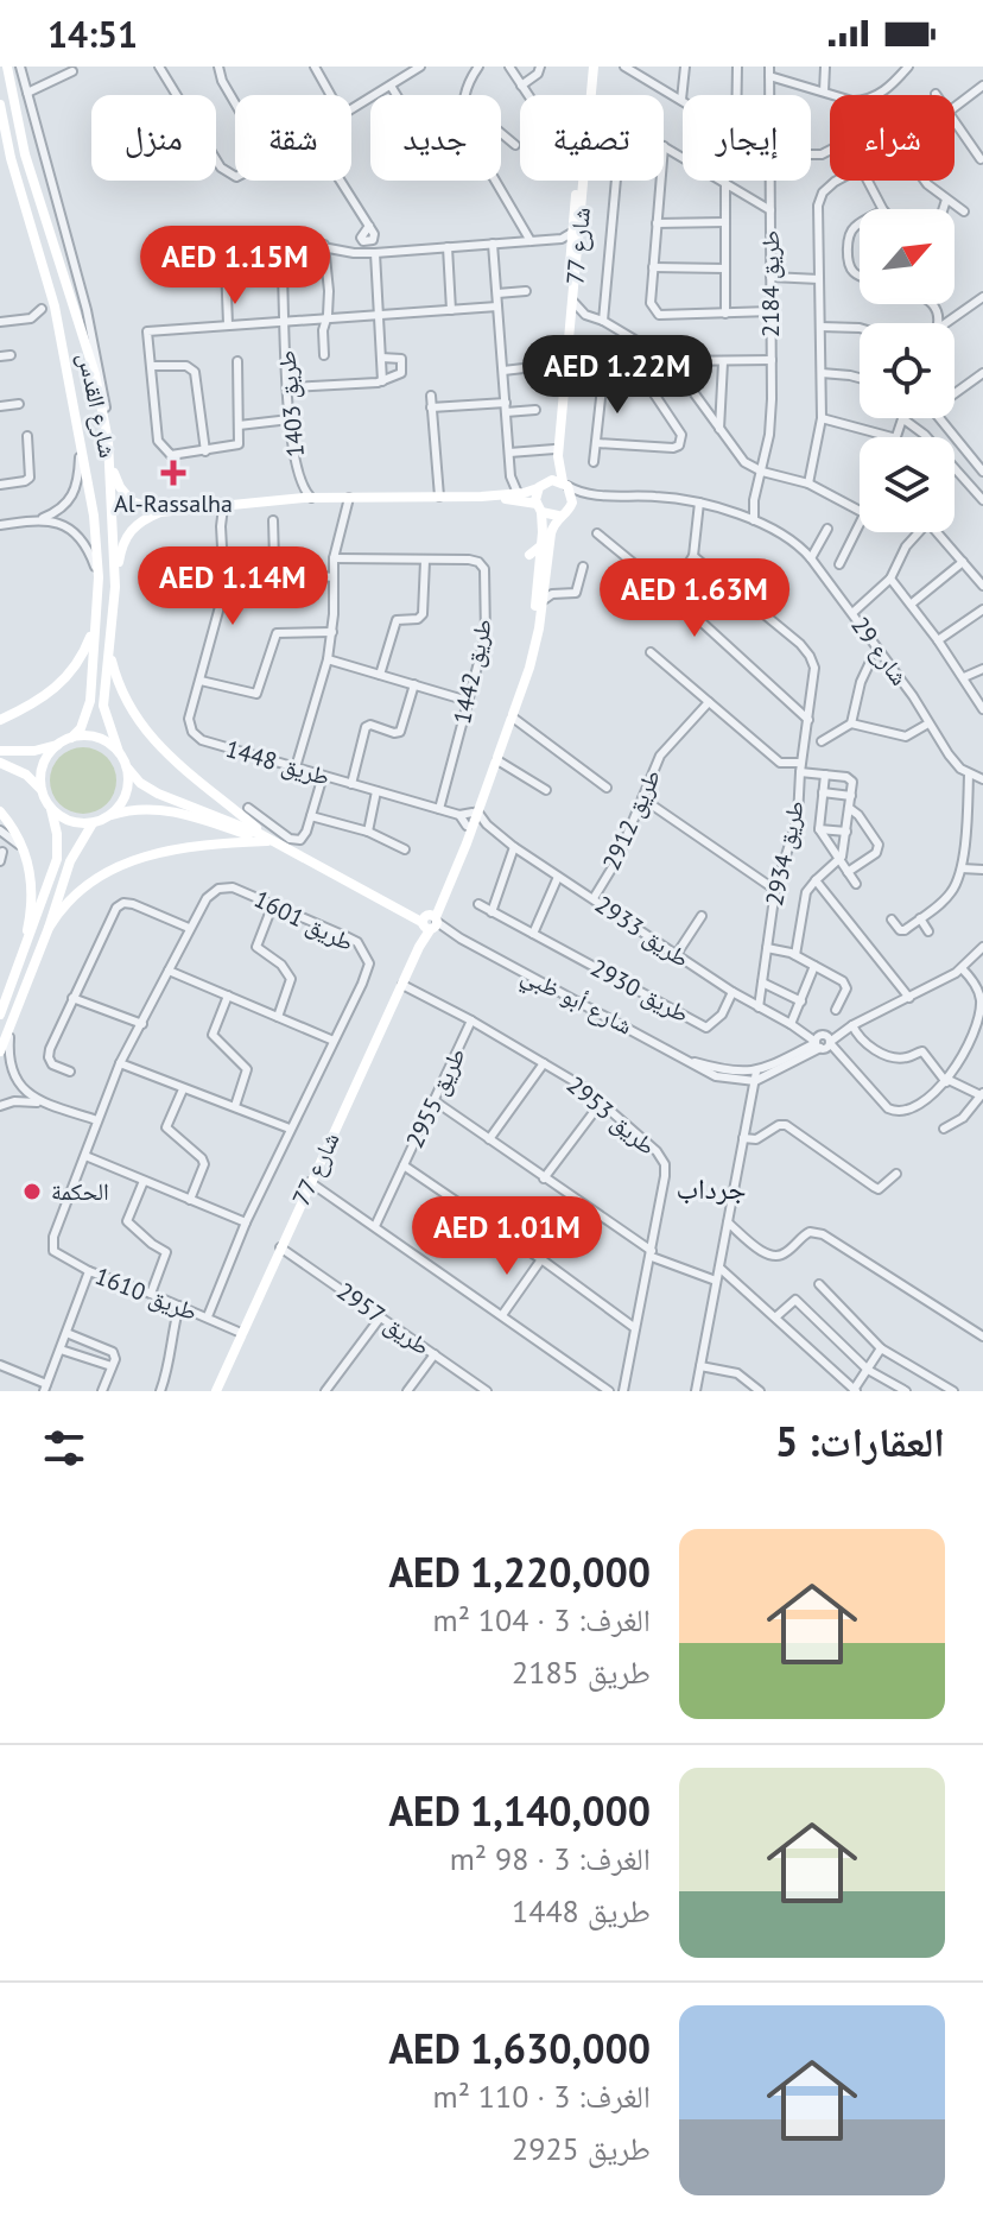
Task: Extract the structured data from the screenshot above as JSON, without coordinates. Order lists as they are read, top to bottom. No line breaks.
{"streets":{"street":["شارع 77","طريق 2184","طريق 1403","شارع القدس","شارع 29","طريق 1442","طريق 1448","طريق 2912","طريق 2934","طريق 1601","طريق 2933","طريق 2930","شارع أبو ظبي","طريق 2955","طريق 2953","طريق 1610","طريق 2957"]},"crossings":[["شارع 77","شارع 29"],["شارع 77","طريق 1448"],["شارع 77","طريق 2933"],["شارع 77","شارع أبو ظبي"],["شارع 77","طريق 2953"],["شارع 77","طريق 1610"],["شارع 77","طريق 2957"],["طريق 2184","شارع 29"],["شارع القدس","شارع أبو ظبي"],["طريق 1442","طريق 1448"],["طريق 1448","طريق 2933"],["طريق 2912","طريق 2933"],["طريق 2934","طريق 2933"],["طريق 1601","طريق 1610"],["طريق 2933","طريق 2930"],["طريق 2955","طريق 2953"]],"districts":["جرداب"],"places":{"health":["Al-Rassalha"],"other":["الحكمة"]},"north":"top right","page":{"status":"14:51","chip":["شراء","إيجار","تصفية","جديد","شقة","منزل"],"price":["AED 1.15M","AED 1.22M","AED 1.14M","AED 1.63M","AED 1.01M"],"heading":"العقارات: 5","list":[{"name":"AED 1,220,000","note":"الغرف: 3 · 104 m² · طريق 2185"},{"name":"AED 1,140,000","note":"الغرف: 3 · 98 m² · طريق 1448"},{"name":"AED 1,630,000","note":"الغرف: 3 · 110 m² · طريق 2925"}]}}
